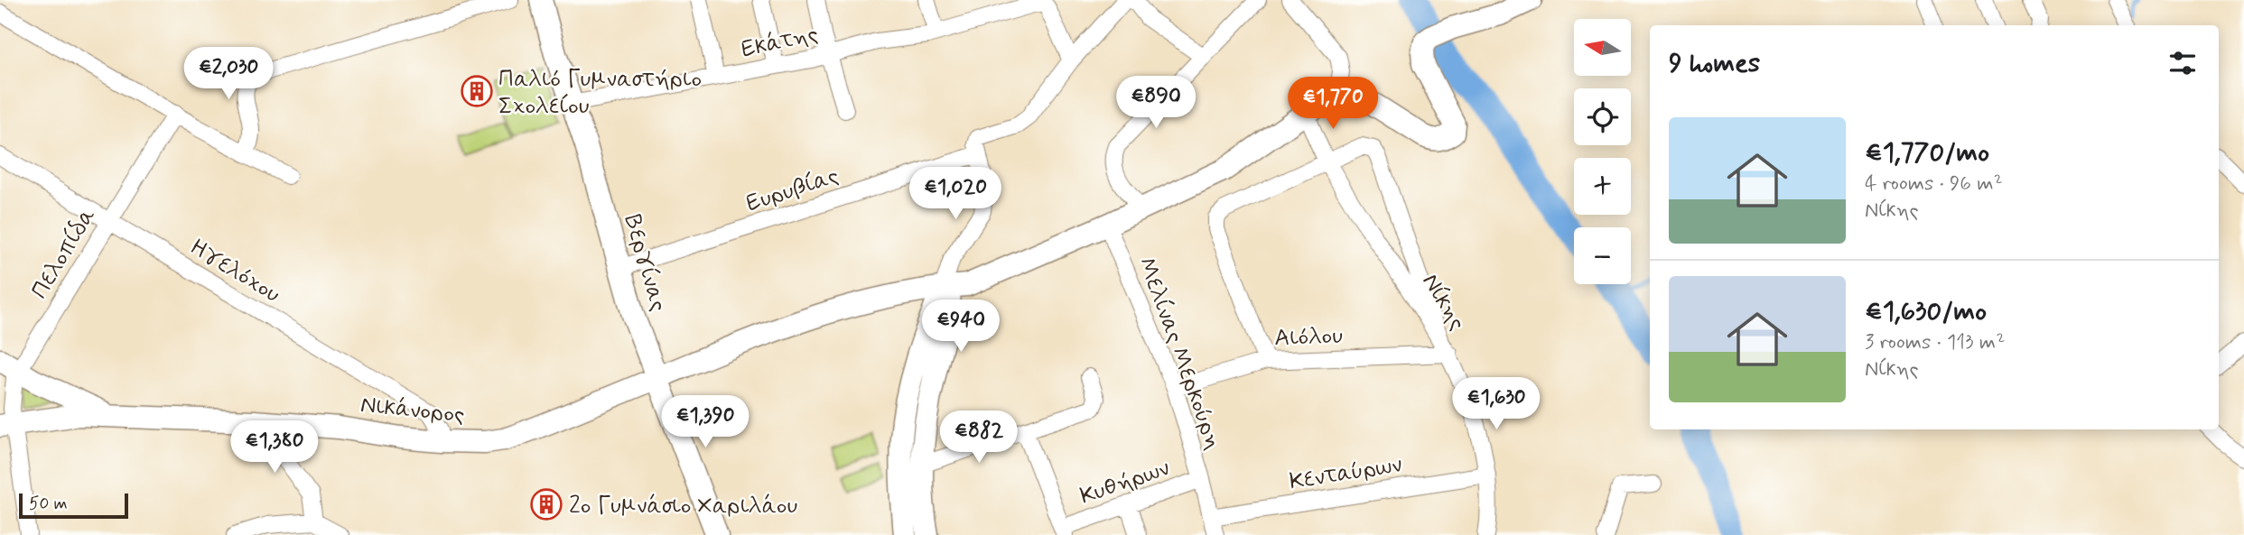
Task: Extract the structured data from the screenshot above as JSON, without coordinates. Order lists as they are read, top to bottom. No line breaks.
{"streets":{"street":["Εκάτης","Ευρυβίας","Πελοπίδα","Βεργίνας","Ηγελόχου","Νίκης","Αιόλου","Μελίνας Μερκούρη","Νικάνορος","Κενταύρων","Κυθήρων"]},"crossings":[["Εκάτης","Βεργίνας"],["Ευρυβίας","Βεργίνας"],["Πελοπίδα","Ηγελόχου"],["Πελοπίδα","Νικάνορος"],["Βεργίνας","Νικάνορος"],["Νίκης","Αιόλου"],["Νίκης","Νικάνορος"],["Νίκης","Κενταύρων"],["Αιόλου","Μελίνας Μερκούρη"],["Μελίνας Μερκούρη","Νικάνορος"],["Μελίνας Μερκούρη","Κενταύρων"],["Μελίνας Μερκούρη","Κυθήρων"]],"places":{"building":["Παλιό Γυμναστήριο Σχολείου","2ο Γυμνάσιο Χαριλάου"]},"scale_bar":"50 m","north":"left","page":{"map_buttons":["+","−"],"heading":"9 homes","price":["€2,030","€890","€1,770","€1,020","€940","€1,630","€1,390","€882","€1,380"],"list":[{"name":"€1,770/mo","note":"4 rooms · 96 m² · Νίκης"},{"name":"€1,630/mo","note":"3 rooms · 113 m² · Νίκης"}],"scale":"50 m"}}
